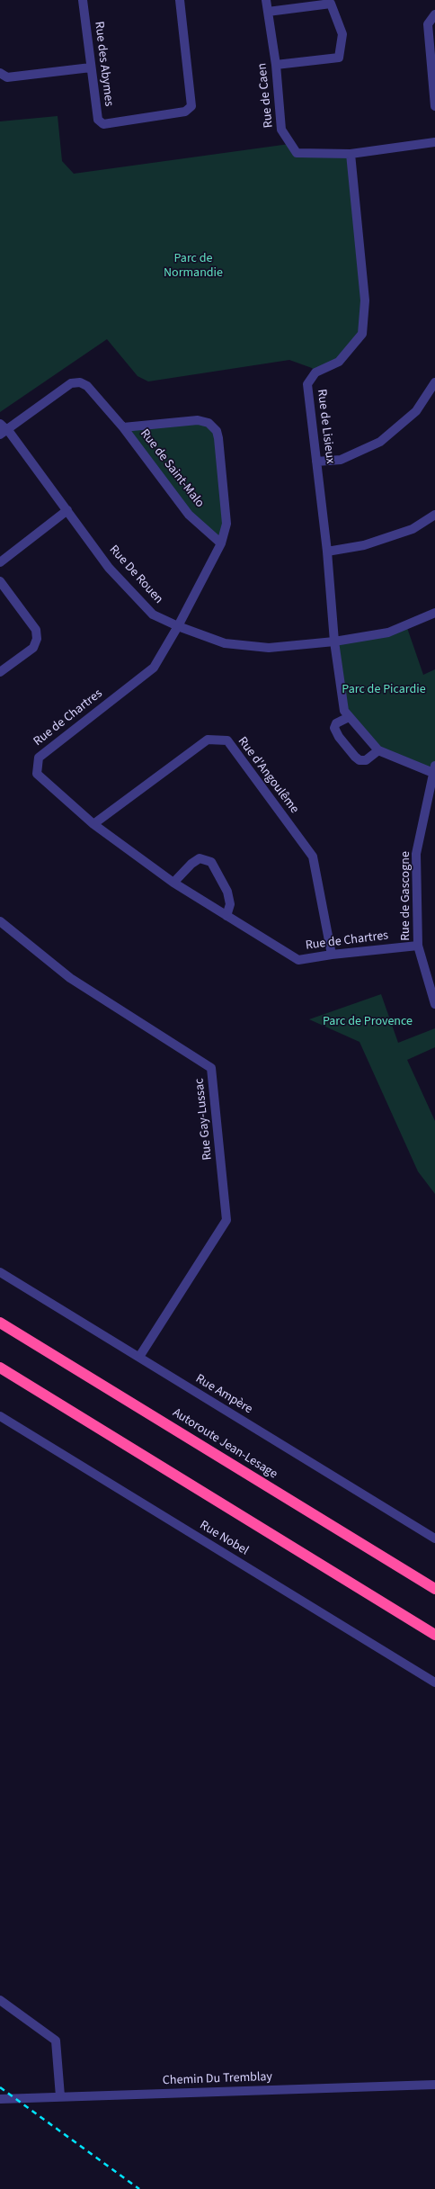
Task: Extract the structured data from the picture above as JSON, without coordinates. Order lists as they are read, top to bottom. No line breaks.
{"streets":{"highway":["Autoroute Jean-Lesage"],"street":["Rue des Abymes","Rue de Caen","Rue de Lisieux","Rue de Saint-Malo","Rue De Rouen","Rue de Chartres","Rue d'Angoulême","Rue de Gascogne","Rue Gay-Lussac","Rue Ampère","Rue Nobel","Chemin Du Tremblay"]},"crossings":[["Rue de Caen","Rue de Lisieux"],["Rue de Lisieux","Rue De Rouen"],["Rue de Saint-Malo","Rue De Rouen"],["Rue de Saint-Malo","Rue de Chartres"],["Rue De Rouen","Rue de Chartres"],["Rue de Chartres","Rue d'Angoulême"],["Rue de Chartres","Rue de Gascogne"],["Rue Gay-Lussac","Rue Ampère"]],"parks":["Parc de Normandie","Parc de Picardie","Parc de Provence"]}
